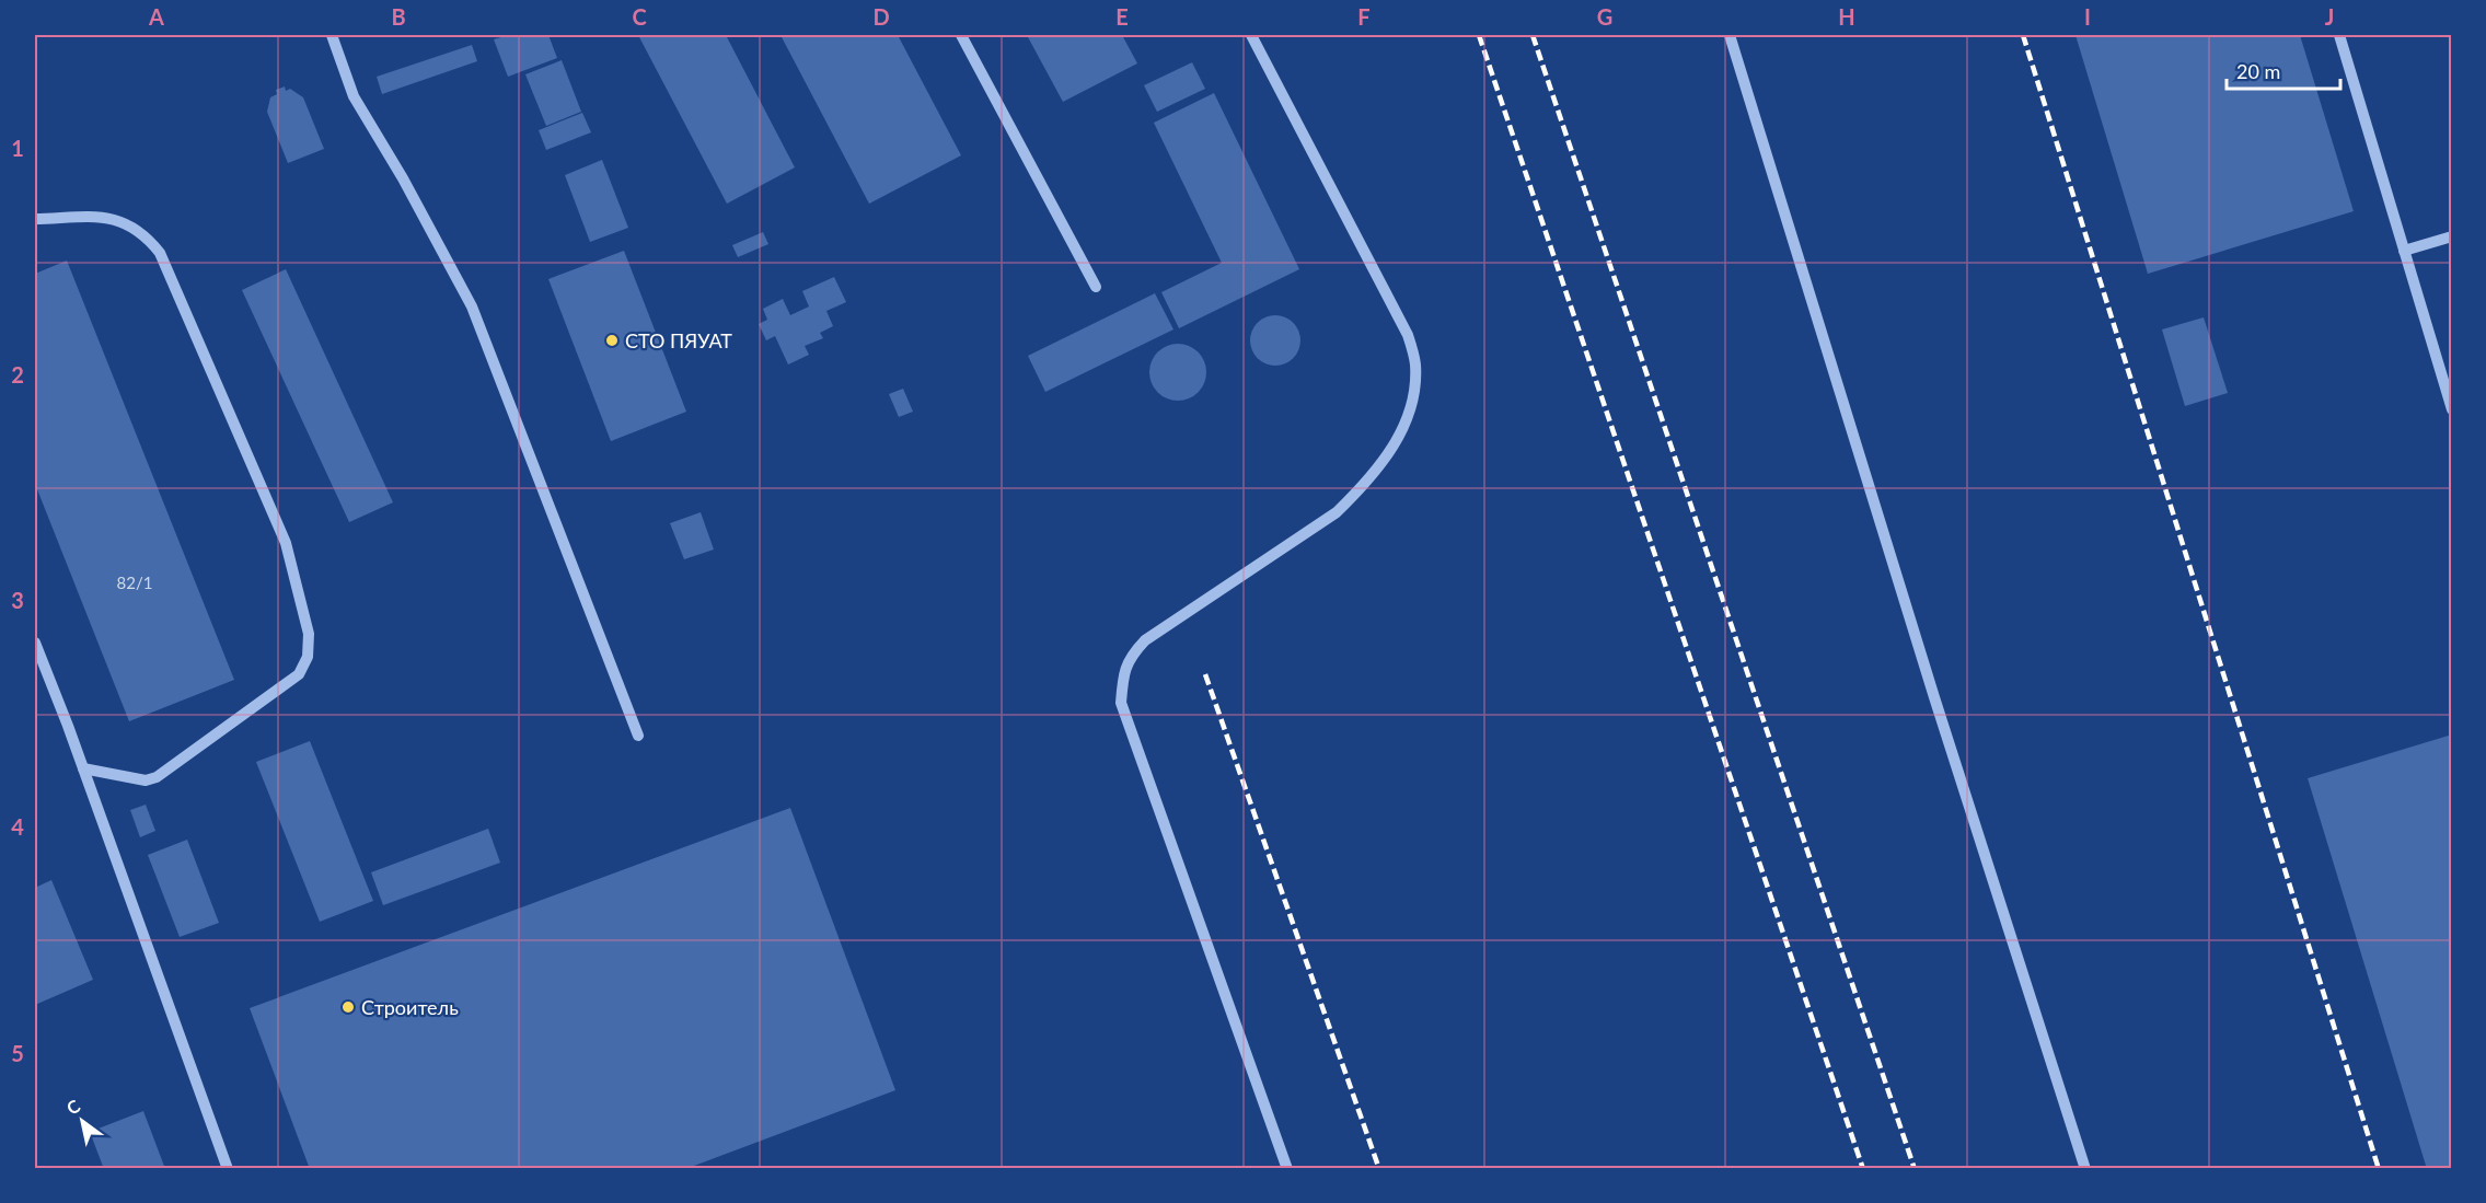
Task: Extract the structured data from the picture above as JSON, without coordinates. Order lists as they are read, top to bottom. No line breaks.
{"places":["СТО ПЯУАТ","Строитель"],"house_numbers":["82/1"],"scale_bar":"20 m","north":"top left","grid":{"columns":["A","B","C","D","E","F","G","H","I","J"],"rows":["1","2","3","4","5"]}}
